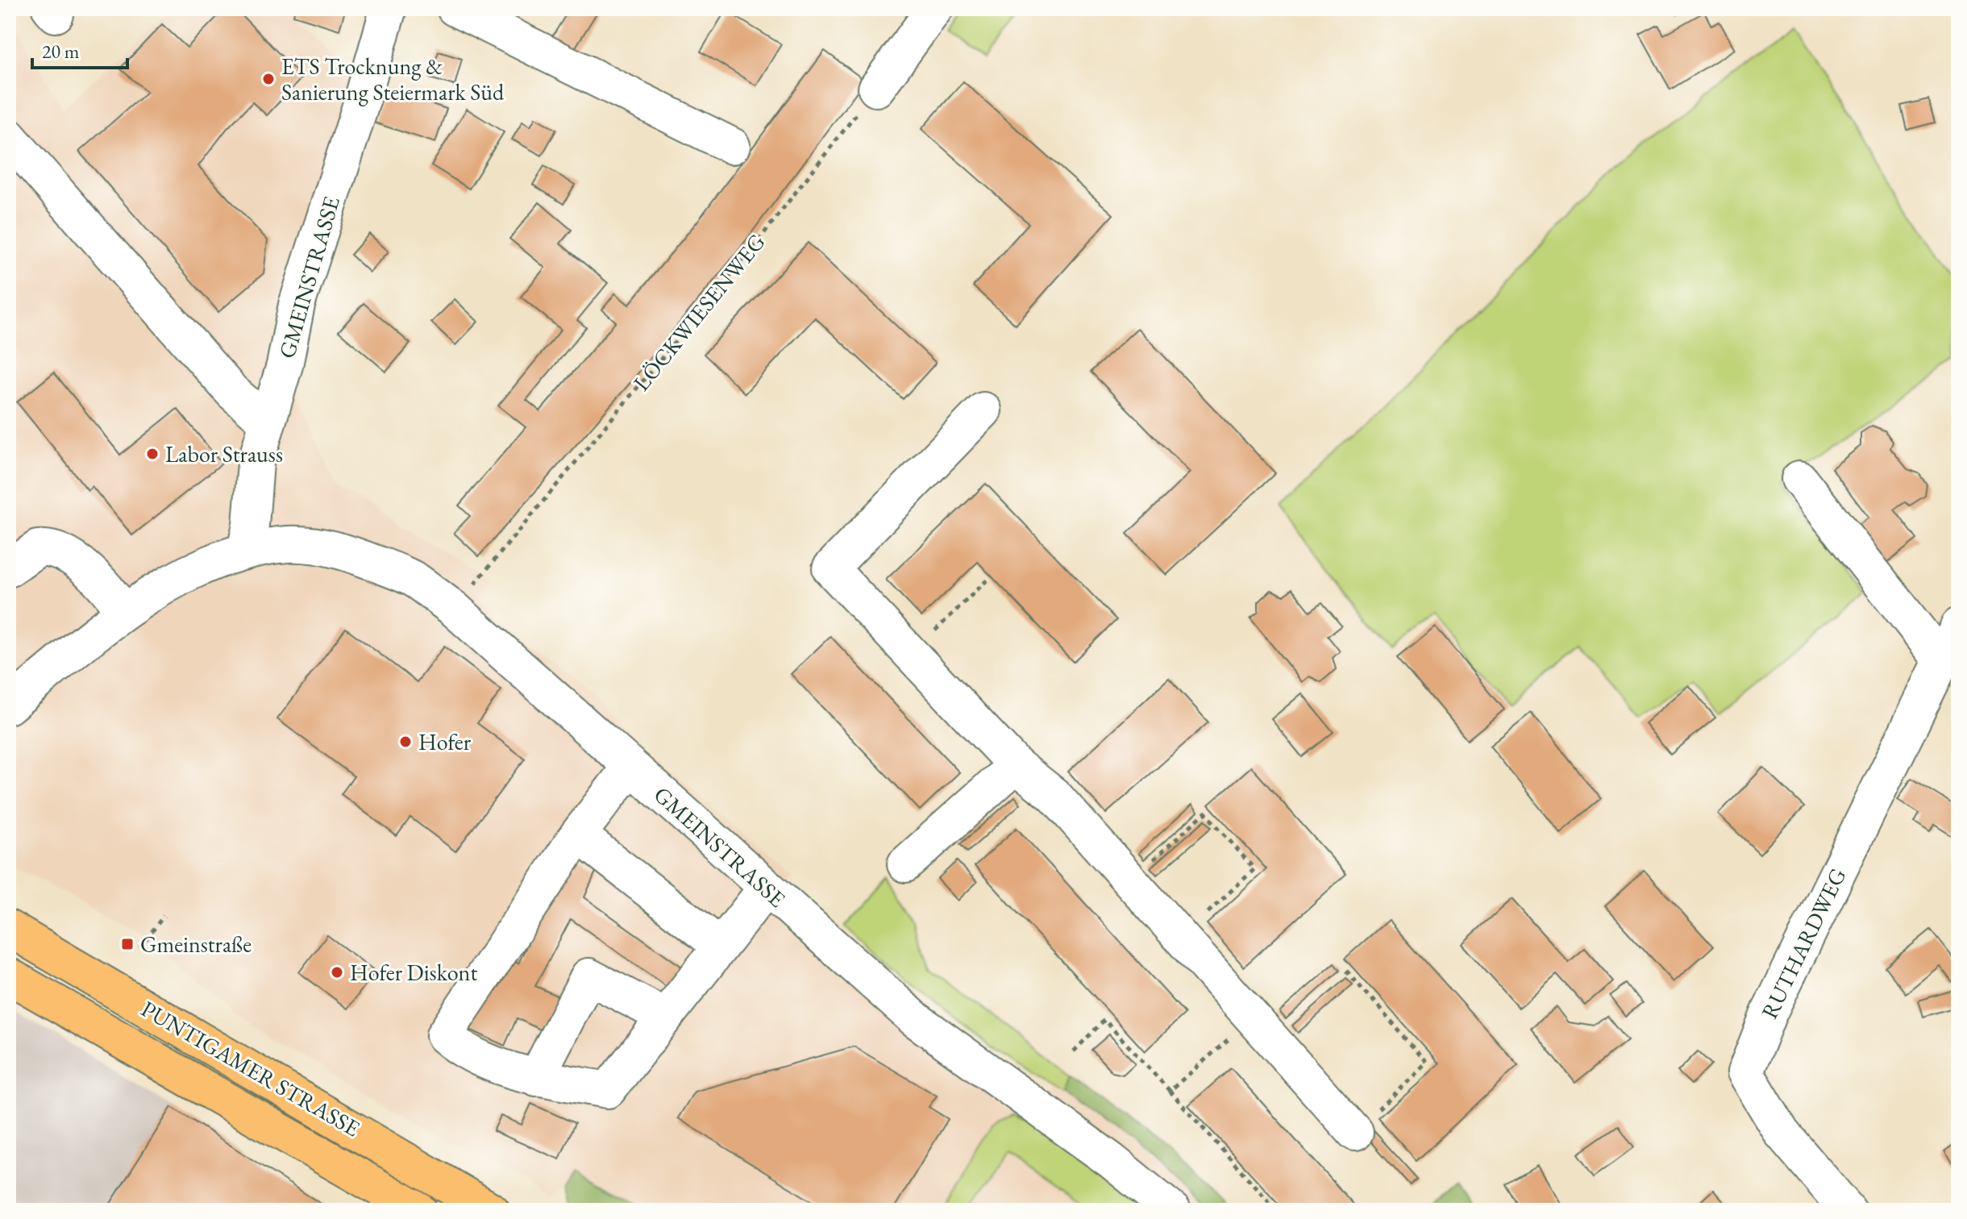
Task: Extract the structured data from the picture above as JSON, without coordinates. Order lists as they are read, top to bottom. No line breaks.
{"streets":{"main road":["PUNTIGAMER STRASSE"],"street":["GMEINSTRASSE","RUTHARDWEG"],"path":["LÖCKWIESENWEG"]},"crossings":[["GMEINSTRASSE","LÖCKWIESENWEG"]],"places":{"other":["ETS Trocknung & Sanierung Steiermark Süd","Labor Strauss","Hofer","Hofer Diskont"],"transit":["Gmeinstraße"]},"scale_bar":"20 m"}
